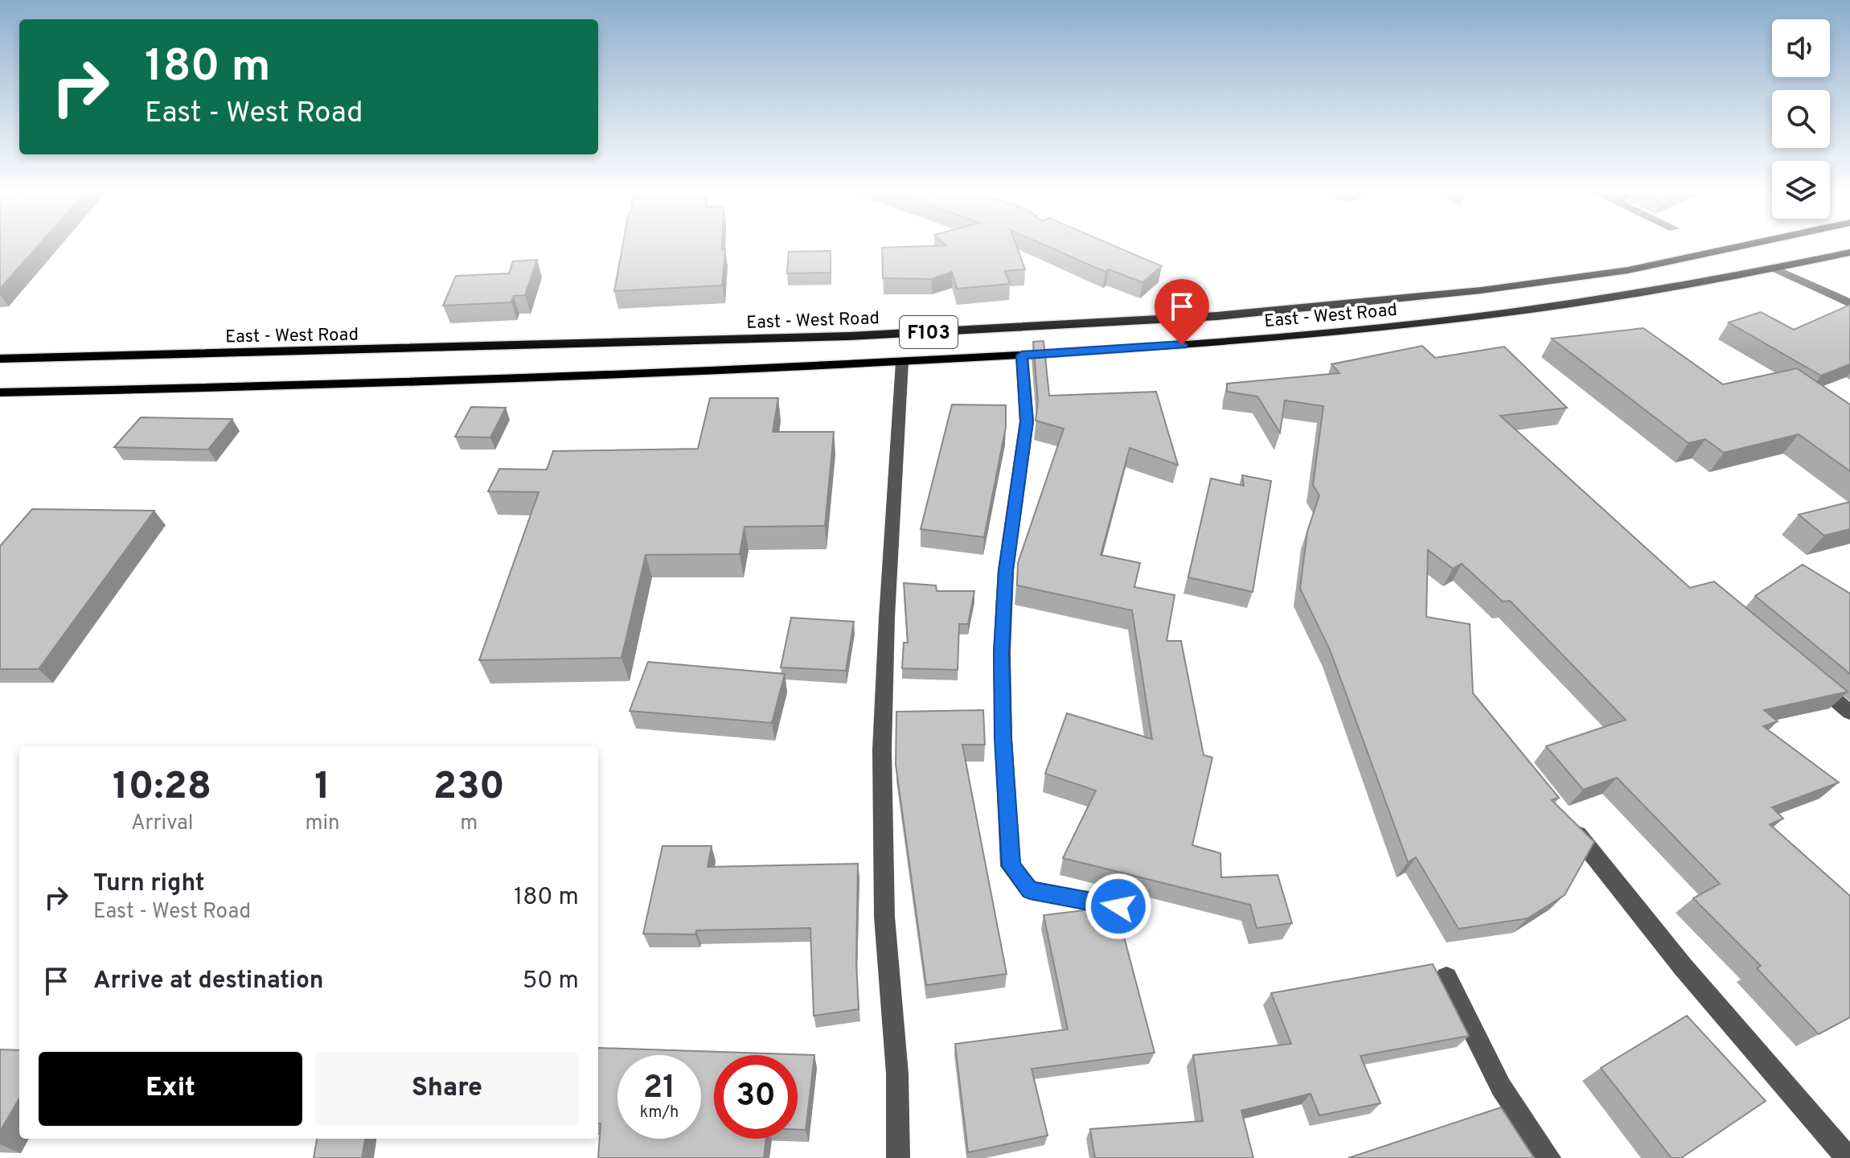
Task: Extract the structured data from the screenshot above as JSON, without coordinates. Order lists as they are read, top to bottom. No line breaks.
{"streets":{"main road":["East - West Road","F103"]},"page":{"turn":["180 m","East - West Road"],"eta":["10:28","Arrival","1","min","230","m"],"list":[{"name":"Turn right","note":"East - West Road","value":"180 m"},{"name":"Arrive at destination","value":"50 m"}],"buttons":["Exit","Share"],"speed":"21 km/h","limit":"30"}}
